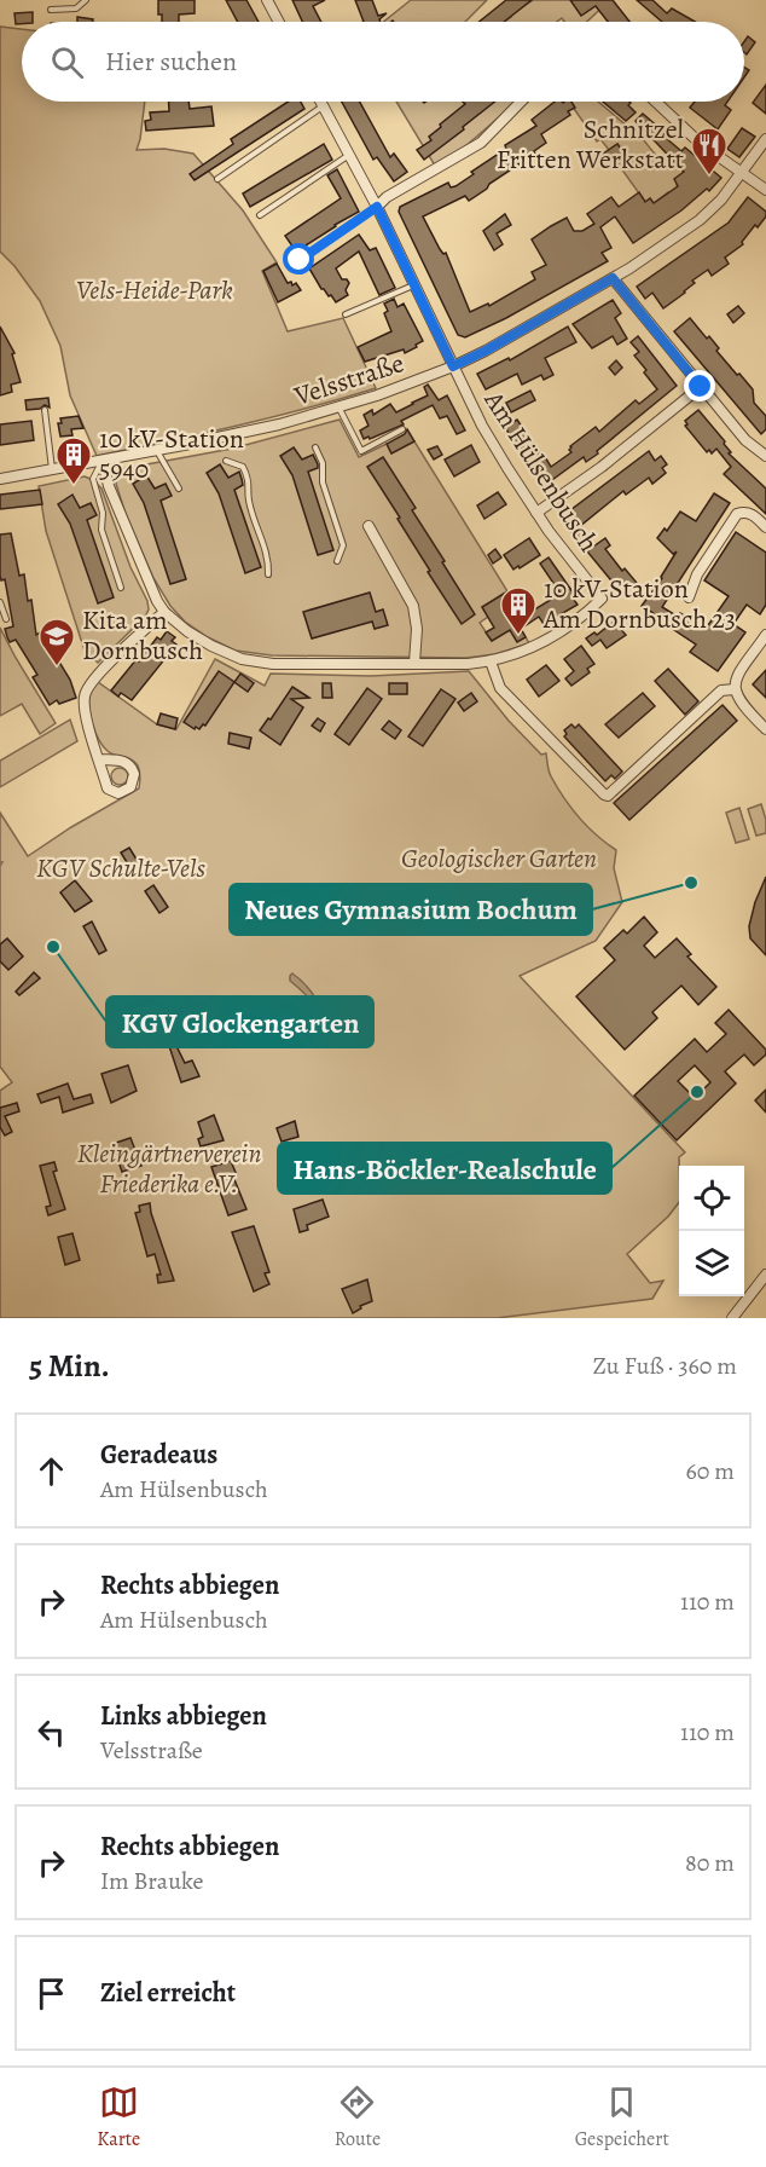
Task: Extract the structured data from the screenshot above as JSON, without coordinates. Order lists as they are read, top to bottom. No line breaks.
{"streets":{"street":["Velsstraße","Am Hülsenbusch"]},"crossings":[["Velsstraße","Am Hülsenbusch"]],"parks":["Vels-Heide-Park","Geologischer Garten","KGV Schulte-Vels","Kleingärtnerverein Friederika e.V."],"places":{"restaurant":["Schnitzel Fritten Werkstatt"],"building":["10 kV-Station 5940","10 kV-Station Am Dornbusch 23"],"school or university":["Kita am Dornbusch"],"other":["Neues Gymnasium Bochum","KGV Glockengarten","Hans-Böckler-Realschule"]},"page":{"search":"Hier suchen","heading":["5 Min.","Zu Fuß · 360 m"],"list":[["Geradeaus","Am Hülsenbusch","60 m"],["Rechts abbiegen","Am Hülsenbusch","110 m"],["Links abbiegen","Velsstraße","110 m"],["Rechts abbiegen","Im Brauke","80 m"],"Ziel erreicht"],"nav":["Karte","Route","Gespeichert"]}}
